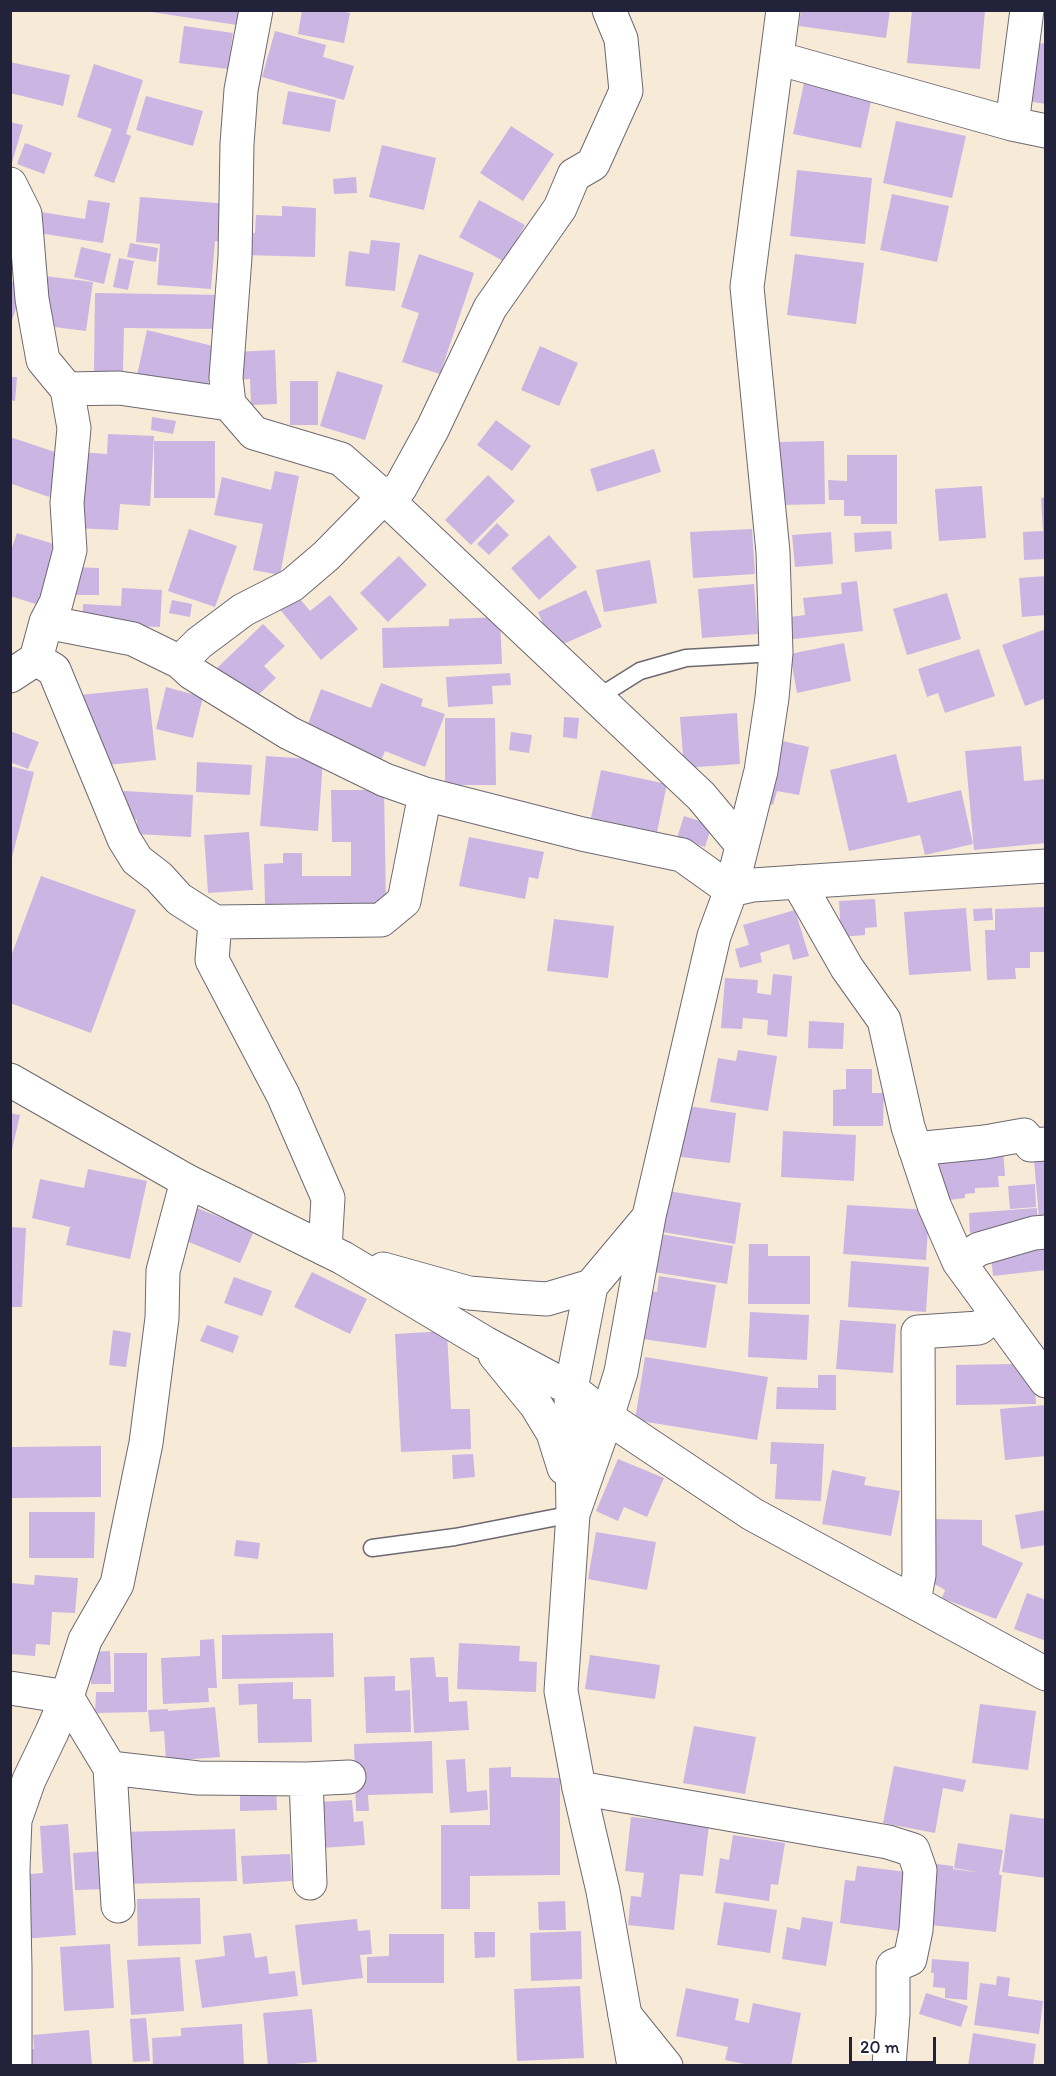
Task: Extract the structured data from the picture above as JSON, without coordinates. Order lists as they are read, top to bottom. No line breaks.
{"scale_bar":"20 m"}
